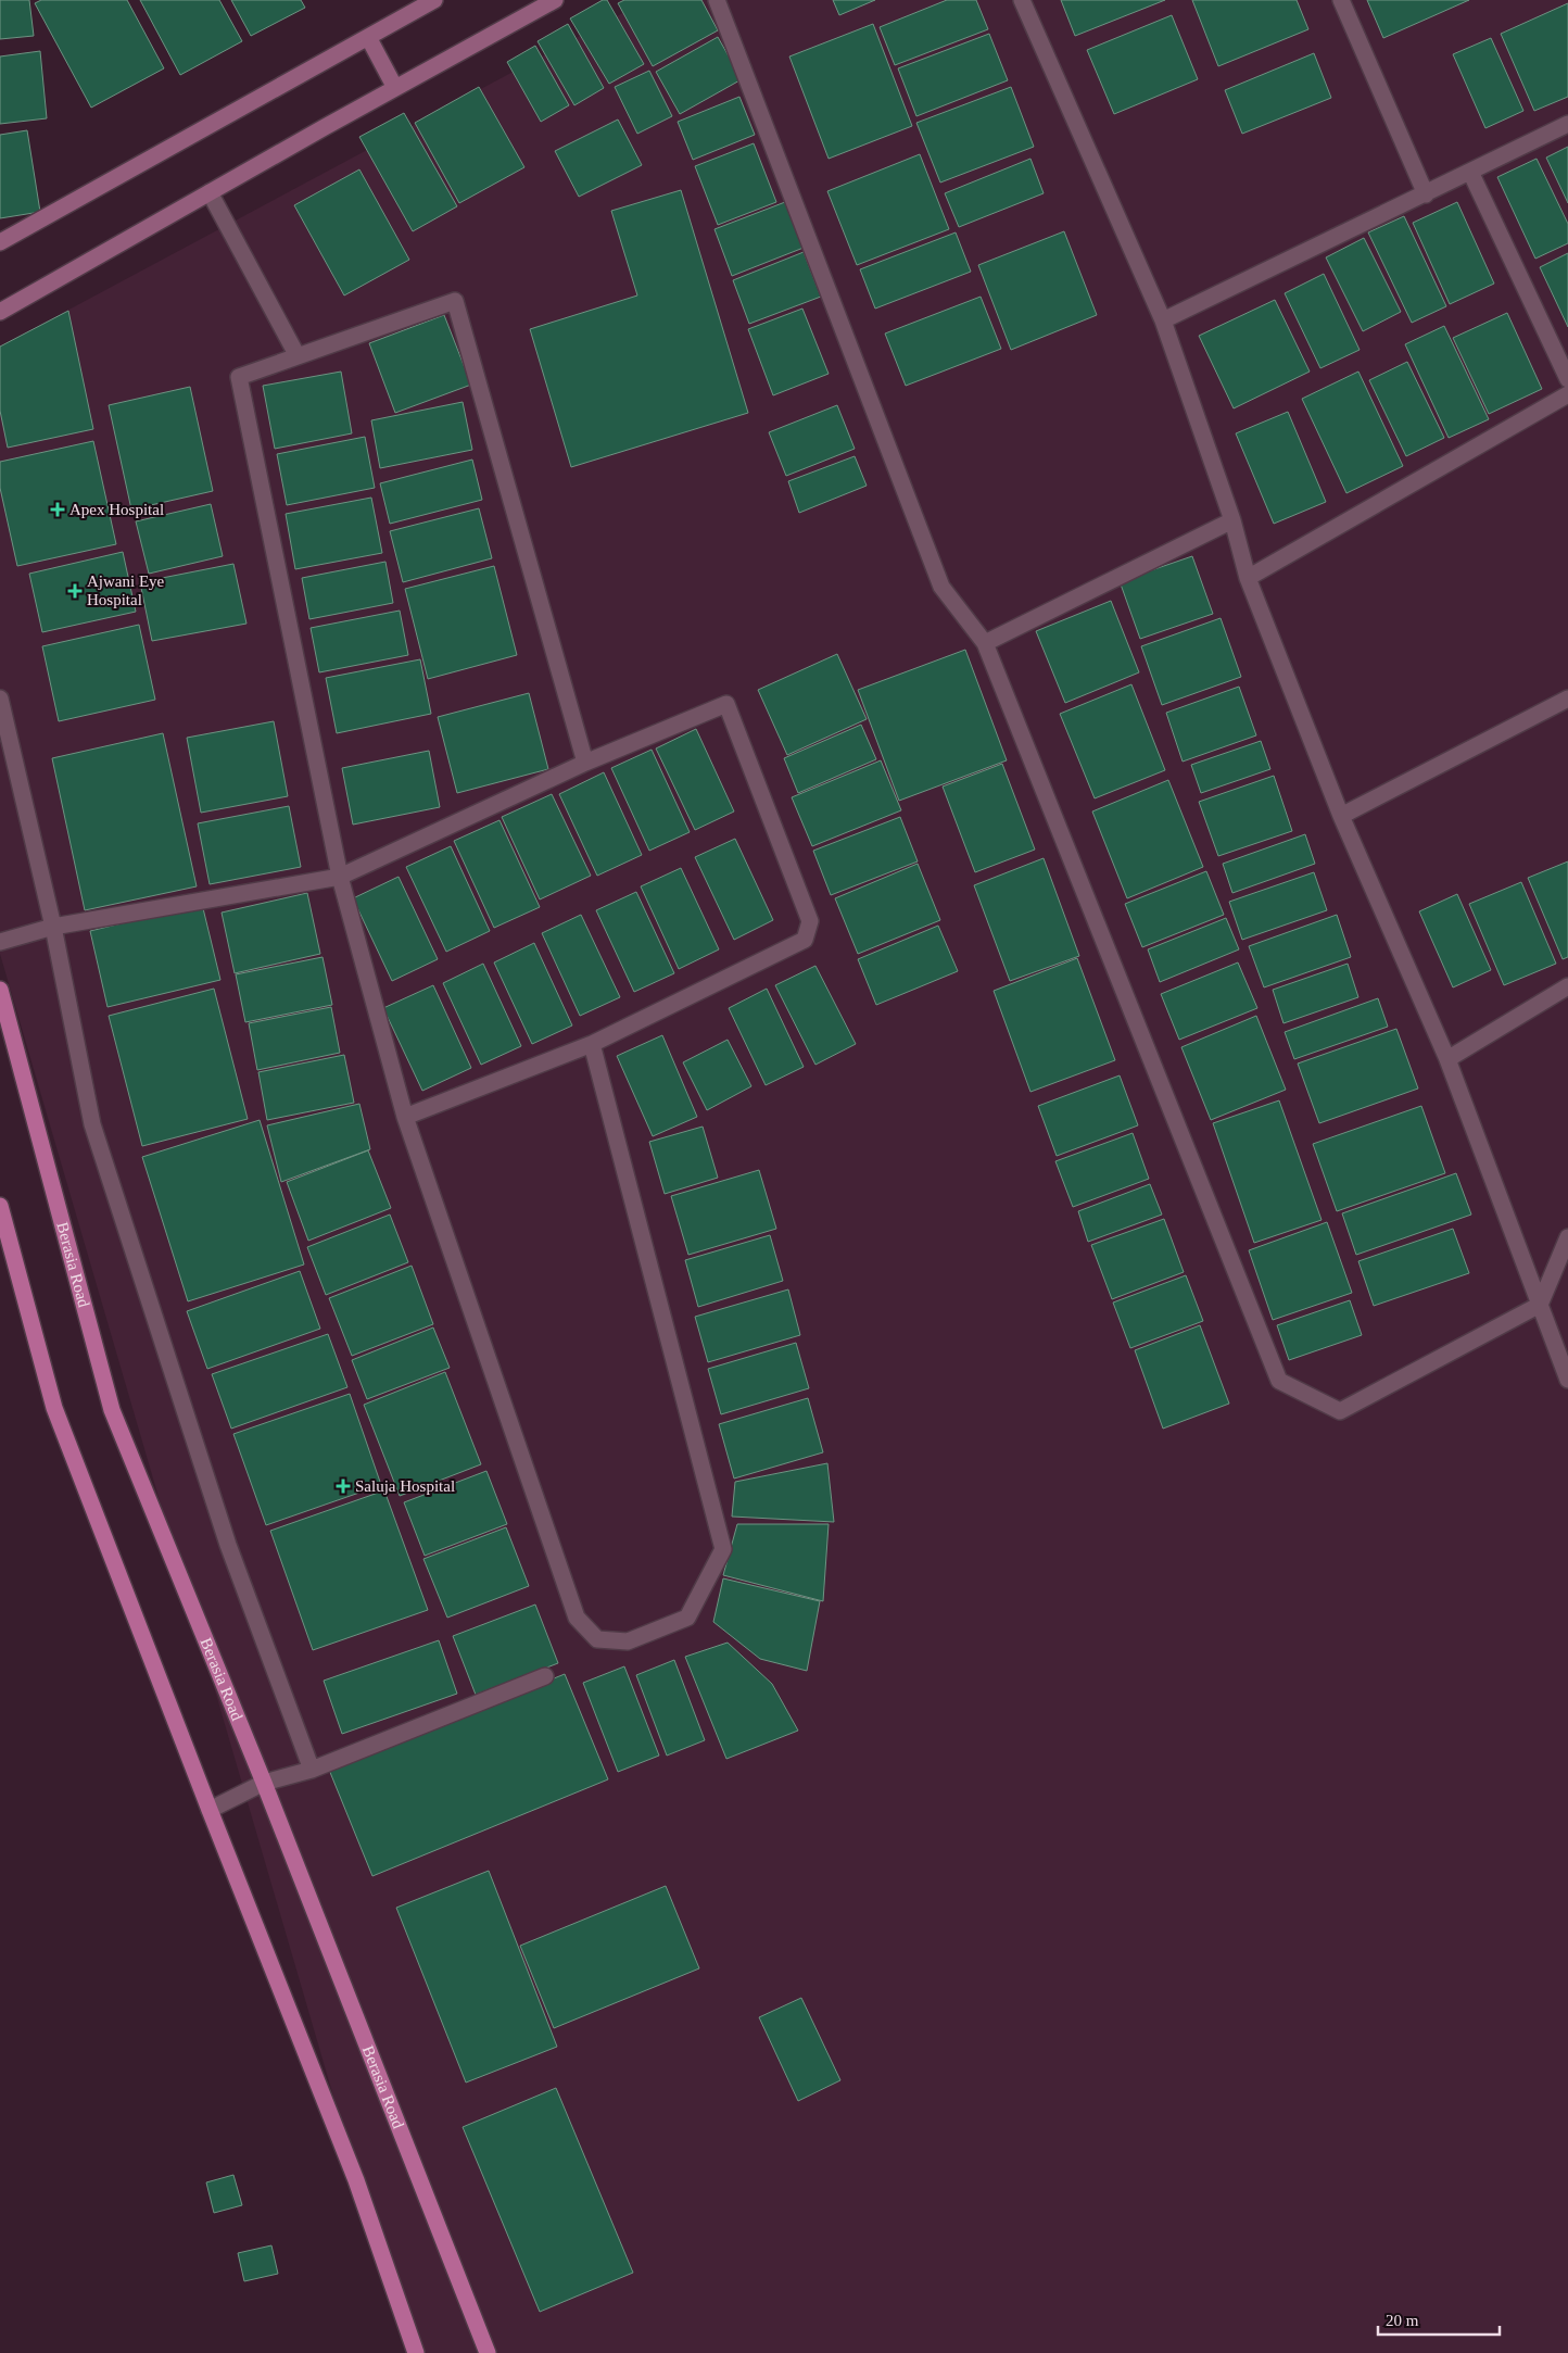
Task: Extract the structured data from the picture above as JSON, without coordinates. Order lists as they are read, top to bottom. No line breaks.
{"streets":{"main road":["Berasia Road"]},"places":{"health":["Apex Hospital","Ajwani Eye Hospital","Saluja Hospital"]},"scale_bar":"20 m"}
